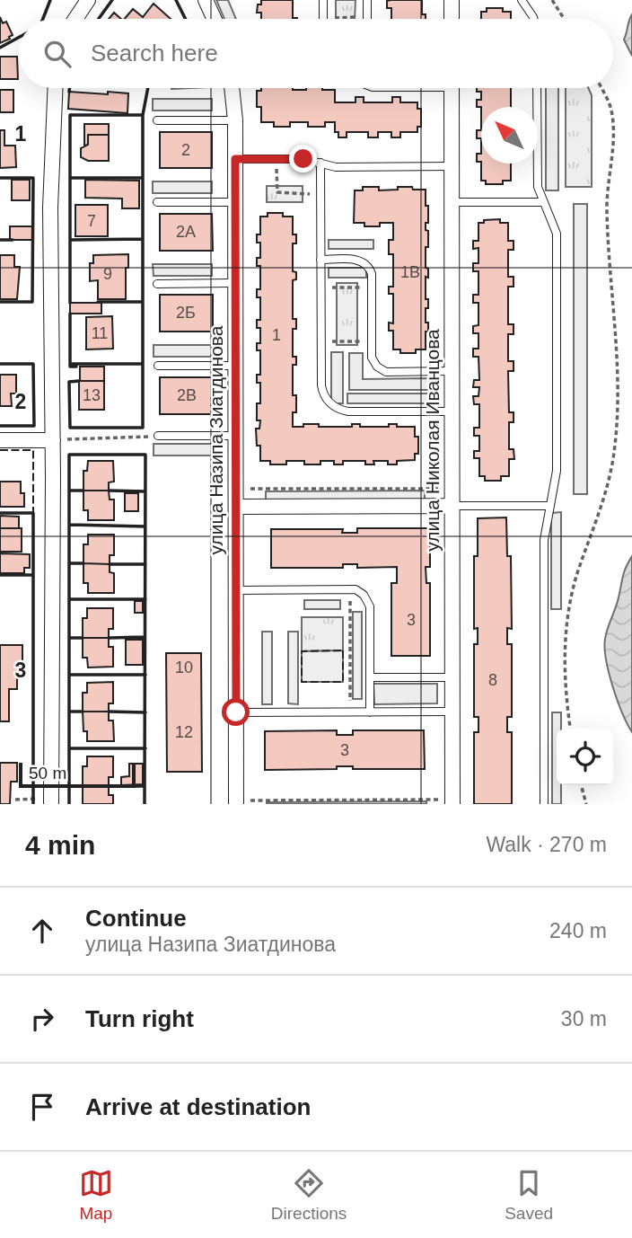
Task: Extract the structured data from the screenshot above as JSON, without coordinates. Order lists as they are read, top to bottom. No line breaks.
{"streets":{"street":["улица Назипа Зиатдинова","улица Николая Иванцова"]},"house_numbers":["2","7","2А","1В","9","2Б","11","1","13","2В","3","10","8","12","3"],"scale_bar":"50 m","north":"top left","page":{"search":"Search here","scale":"50 m","heading":["4 min","Walk · 270 m"],"list":[["Continue","улица Назипа Зиатдинова","240 m"],["Turn right","30 m"],"Arrive at destination"],"nav":["Map","Directions","Saved"]},"grid":{"rows":["1","2","3"]}}
